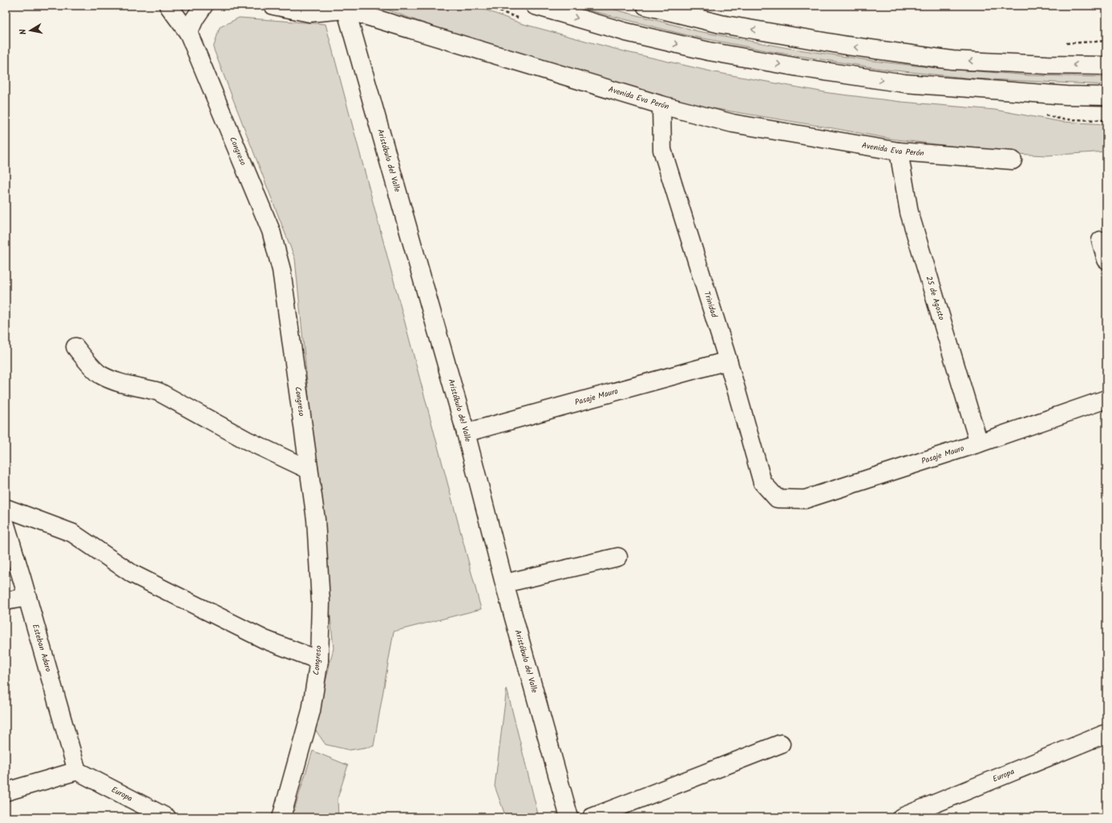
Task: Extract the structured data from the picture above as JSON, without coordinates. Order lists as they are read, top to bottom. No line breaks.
{"streets":{"street":["Avenida Eva Perón","Congreso","Aristóbulo del Valle","25 de Agosto","Trinidad","Pasaje Mauro","Esteban Adaro","Europa"]},"crossings":[["Avenida Eva Perón","Aristóbulo del Valle"],["Avenida Eva Perón","25 de Agosto"],["Avenida Eva Perón","Trinidad"],["Aristóbulo del Valle","Pasaje Mauro"],["25 de Agosto","Pasaje Mauro"],["Trinidad","Pasaje Mauro"],["Esteban Adaro","Europa"]],"north":"left"}
